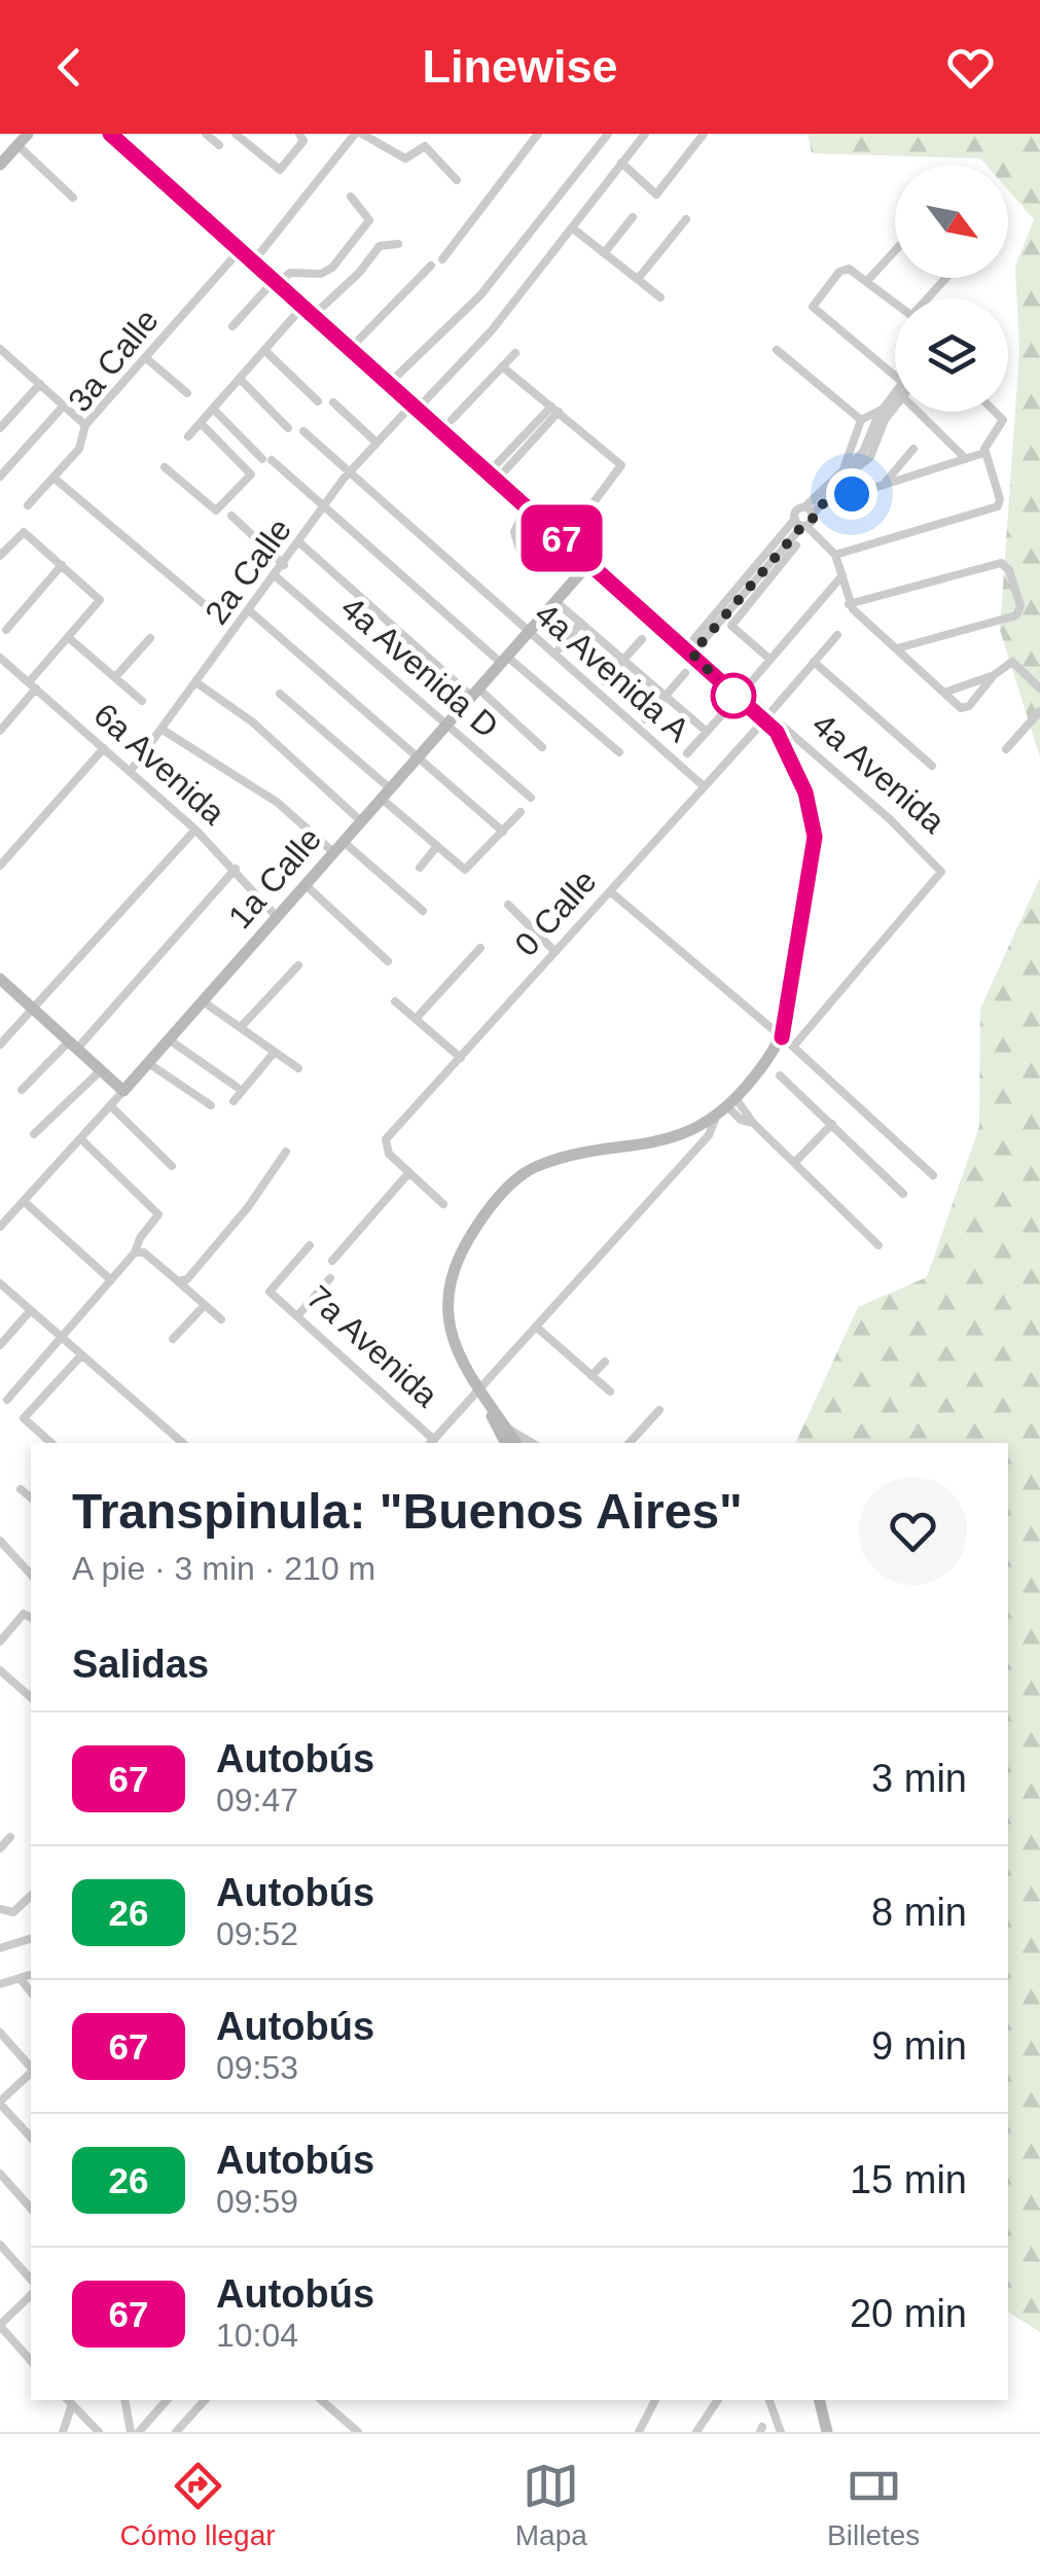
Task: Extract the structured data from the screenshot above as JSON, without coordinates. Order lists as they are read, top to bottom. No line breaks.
{"streets":{"main road":["4a Avenida","1a Calle"],"street":["3a Calle","2a Calle","4a Avenida D","4a Avenida A","6a Avenida","0 Calle","7a Avenida"]},"crossings":[["3a Calle","4a Avenida"],["2a Calle","4a Avenida D"],["2a Calle","4a Avenida A"],["2a Calle","6a Avenida"],["2a Calle","4a Avenida"],["4a Avenida D","1a Calle"],["4a Avenida A","1a Calle"],["4a Avenida A","0 Calle"],["6a Avenida","1a Calle"],["4a Avenida","1a Calle"],["4a Avenida","0 Calle"]],"lines":["bus line 67"],"north":"bottom right","page":{"header":"Linewise","on_map":"67","heading":[["Transpinula: \"Buenos Aires\"","A pie · 3 min · 210 m"],"Salidas"],"list":[{"mark":"67","name":"Autobús","note":"09:47","value":"3 min"},{"mark":"26","name":"Autobús","note":"09:52","value":"8 min"},{"mark":"67","name":"Autobús","note":"09:53","value":"9 min"},{"mark":"26","name":"Autobús","note":"09:59","value":"15 min"},{"mark":"67","name":"Autobús","note":"10:04","value":"20 min"}],"tabs":["Cómo llegar","Mapa","Billetes"]}}
